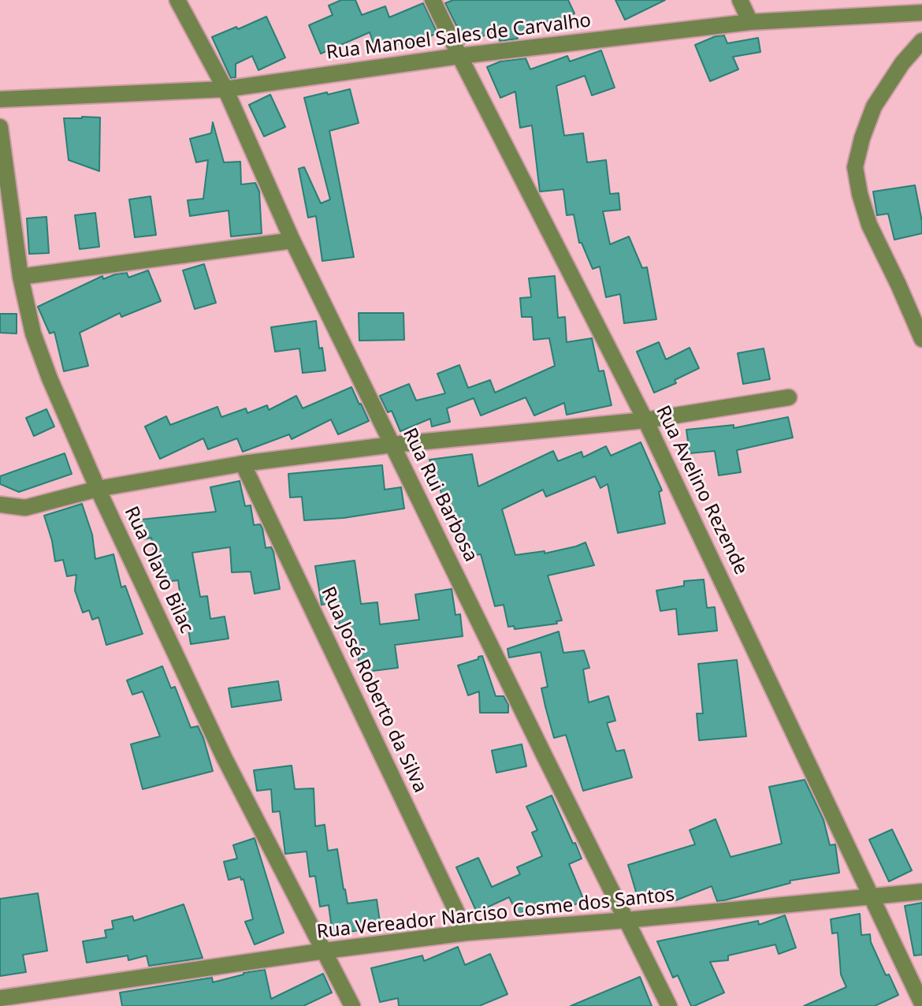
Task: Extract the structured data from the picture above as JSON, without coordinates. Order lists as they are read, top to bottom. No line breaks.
{"streets":{"street":["Rua Manoel Sales de Carvalho","Rua Avelino Rezende","Rua Rui Barbosa","Rua Olavo Bilac","Rua José Roberto da Silva","Rua Vereador Narciso Cosme dos Santos"]},"crossings":[["Rua Manoel Sales de Carvalho","Rua Avelino Rezende"],["Rua Manoel Sales de Carvalho","Rua Rui Barbosa"],["Rua Avelino Rezende","Rua Vereador Narciso Cosme dos Santos"],["Rua Rui Barbosa","Rua Vereador Narciso Cosme dos Santos"],["Rua Olavo Bilac","Rua Vereador Narciso Cosme dos Santos"],["Rua José Roberto da Silva","Rua Vereador Narciso Cosme dos Santos"]]}
